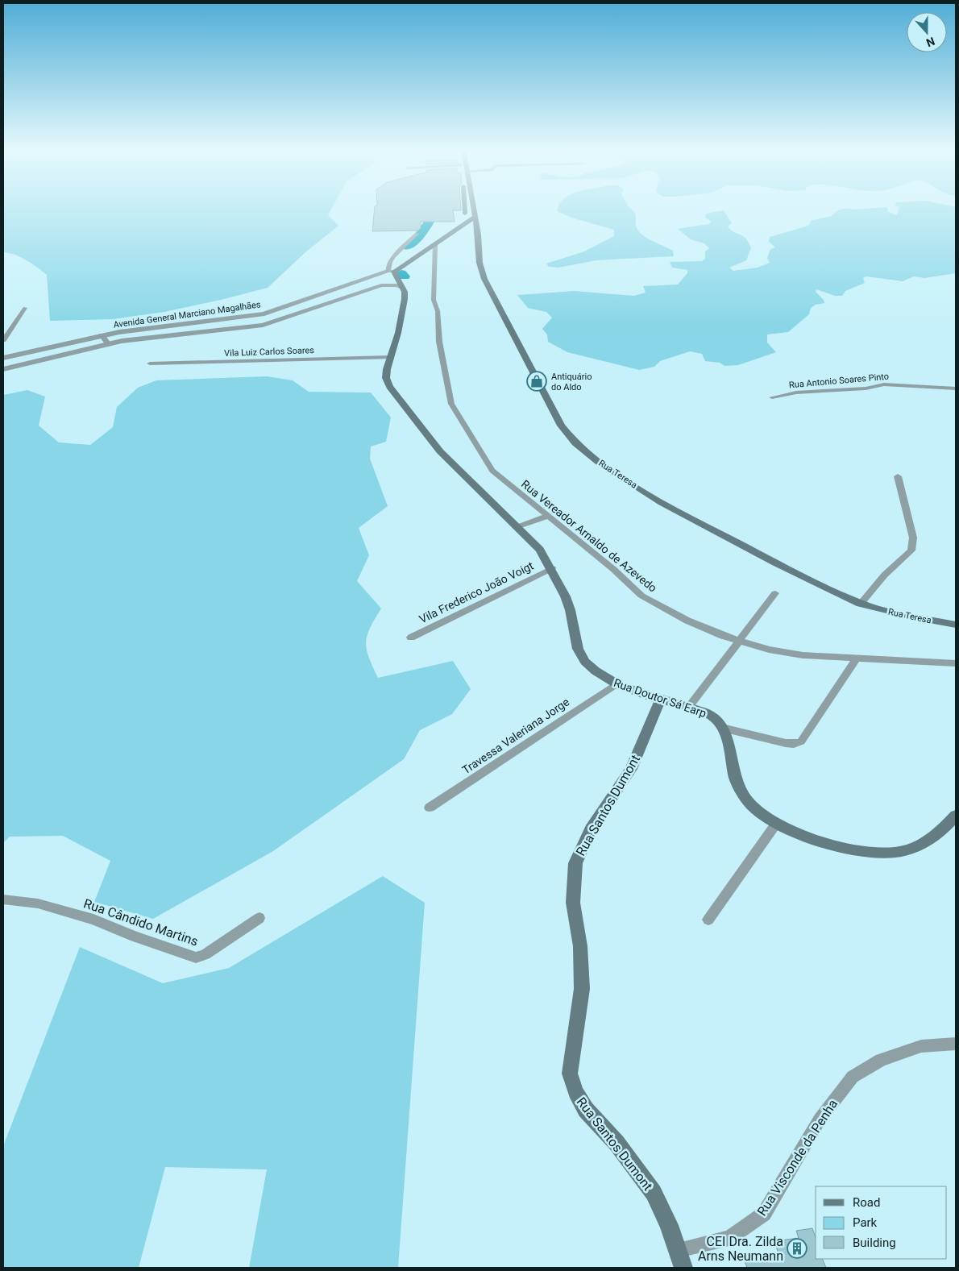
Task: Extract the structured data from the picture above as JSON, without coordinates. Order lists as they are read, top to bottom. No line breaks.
{"streets":{"main road":["Rua Teresa","Rua Doutor Sá Earp","Rua Santos Dumont"],"street":["Avenida General Marciano Magalhães","Vila Luiz Carlos Soares","Rua Antonio Soares Pinto","Rua Vereador Arnaldo de Azevedo","Vila Frederico João Voigt","Travessa Valeriana Jorge","Rua Cândido Martins","Rua Visconde da Penha"]},"crossings":[["Avenida General Marciano Magalhães","Rua Doutor Sá Earp"],["Vila Luiz Carlos Soares","Rua Doutor Sá Earp"],["Vila Frederico João Voigt","Rua Doutor Sá Earp"],["Rua Doutor Sá Earp","Travessa Valeriana Jorge"],["Rua Doutor Sá Earp","Rua Santos Dumont"],["Rua Santos Dumont","Rua Visconde da Penha"]],"places":{"shop":["Antiquário do Aldo"],"building":["CEI Dra. Zilda Arns Neumann"]},"legend":["Road","Park","Building"],"north":"bottom"}
